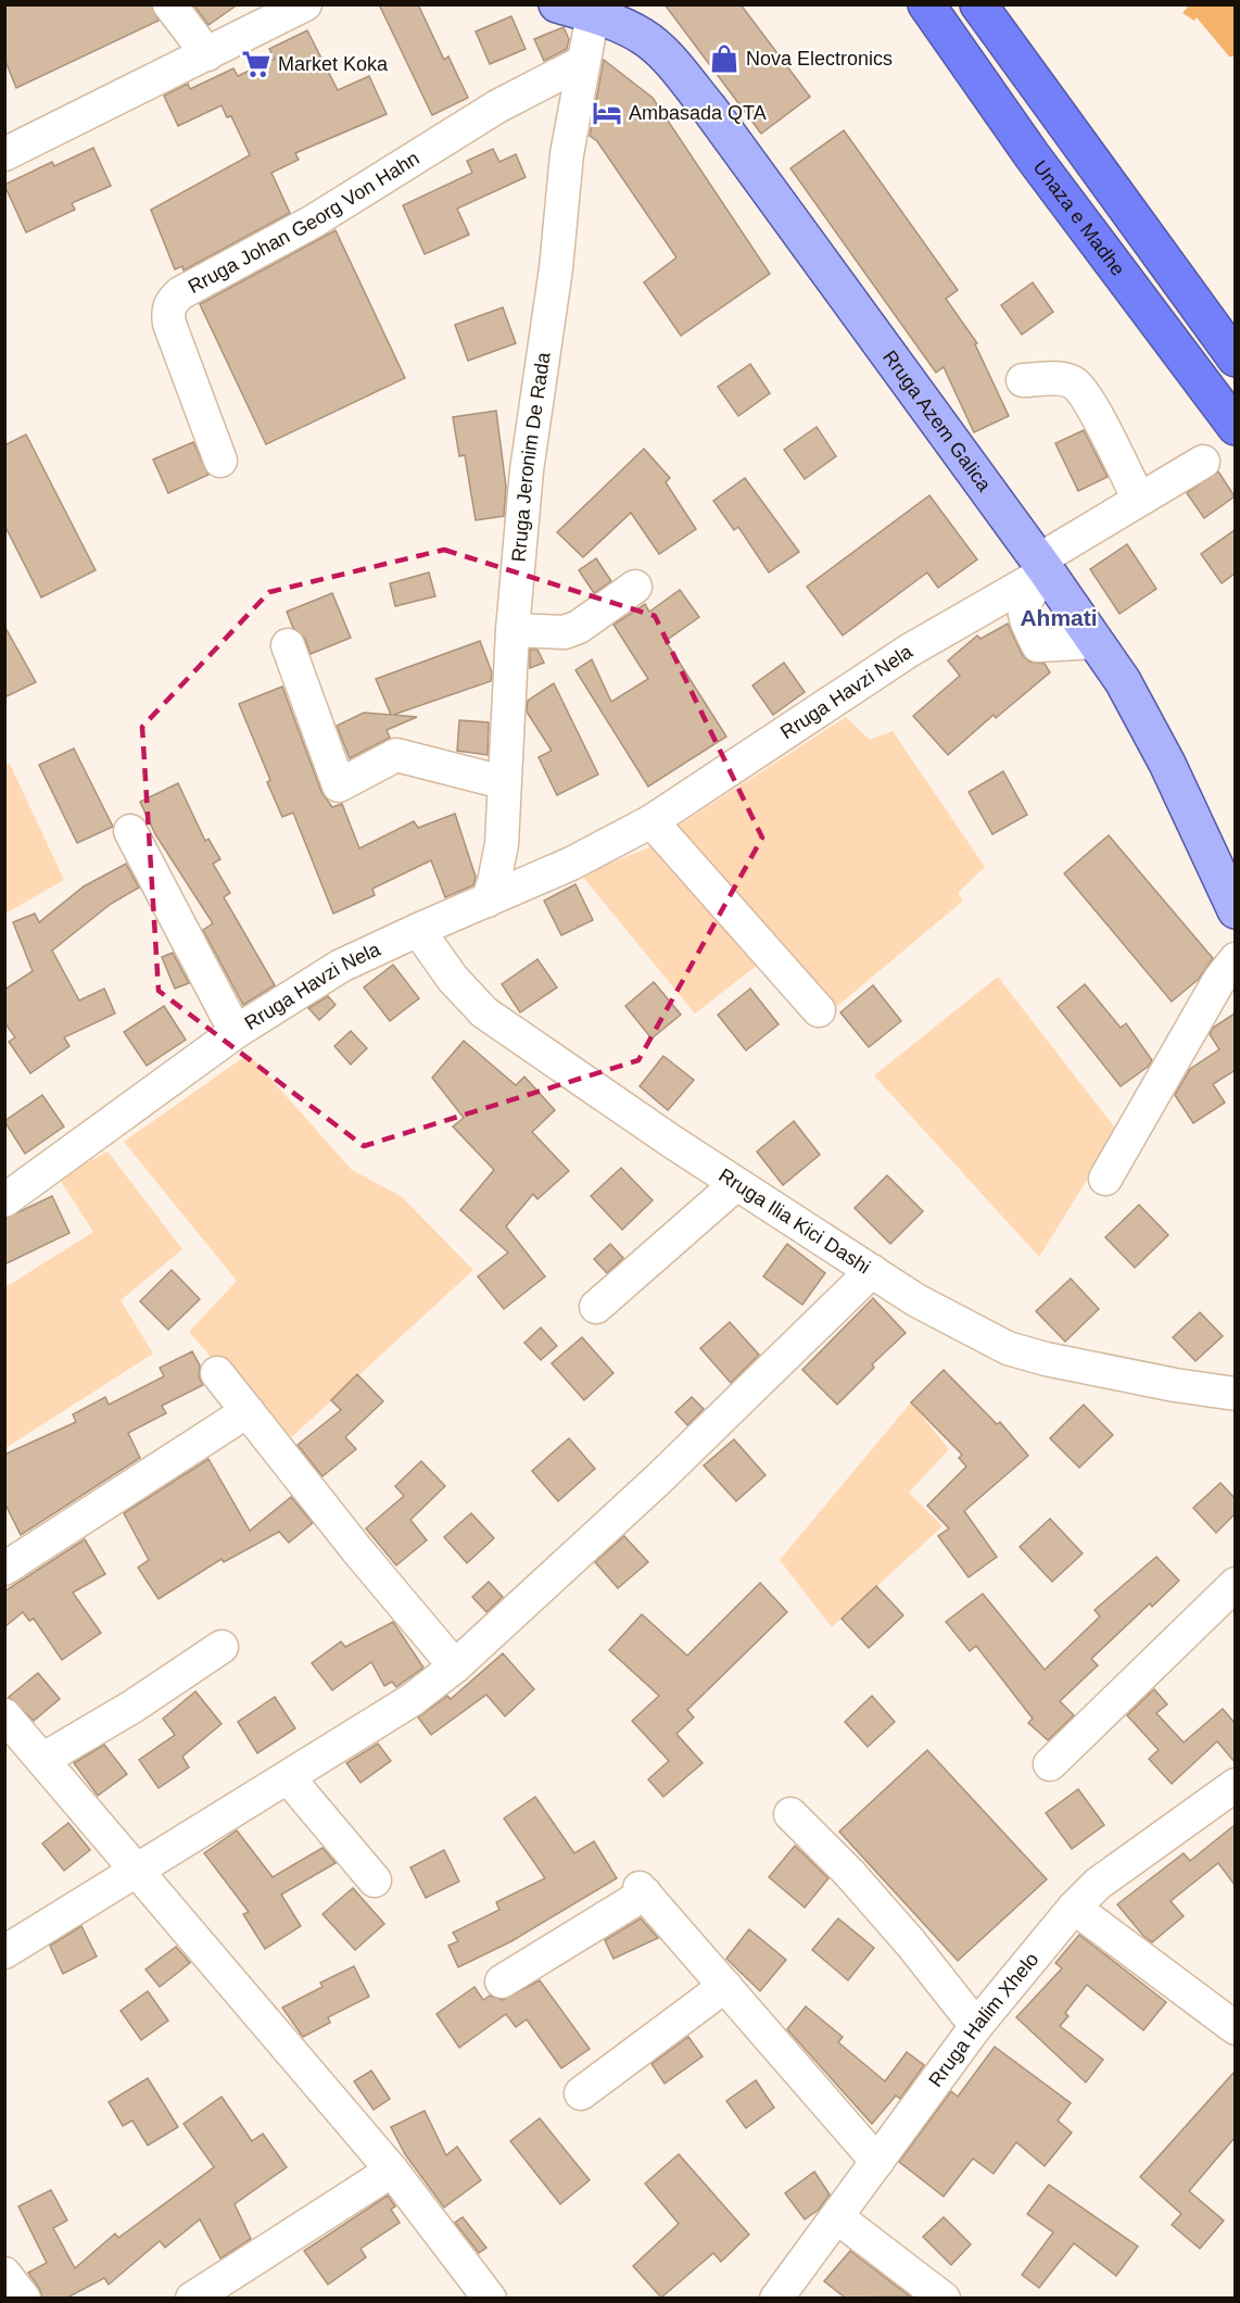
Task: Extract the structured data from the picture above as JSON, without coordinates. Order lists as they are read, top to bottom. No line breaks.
{"streets":{"highway":["Unaza e Madhe"],"main road":["Rruga Azem Galica"],"street":["Rruga Johan Georg Von Hahn","Rruga Jeronim De Rada","Rruga Havzi Nela","Rruga Ilia Kici Dashi","Rruga Halim Xhelo"]},"crossings":[["Rruga Johan Georg Von Hahn","Rruga Jeronim De Rada"],["Rruga Azem Galica","Rruga Jeronim De Rada"],["Rruga Azem Galica","Rruga Havzi Nela"],["Rruga Jeronim De Rada","Rruga Havzi Nela"],["Rruga Havzi Nela","Rruga Ilia Kici Dashi"]],"districts":["Ahmati"],"places":{"shop":["Nova Electronics"],"supermarket":["Market Koka"],"hotel":["Ambasada QTA"]}}
